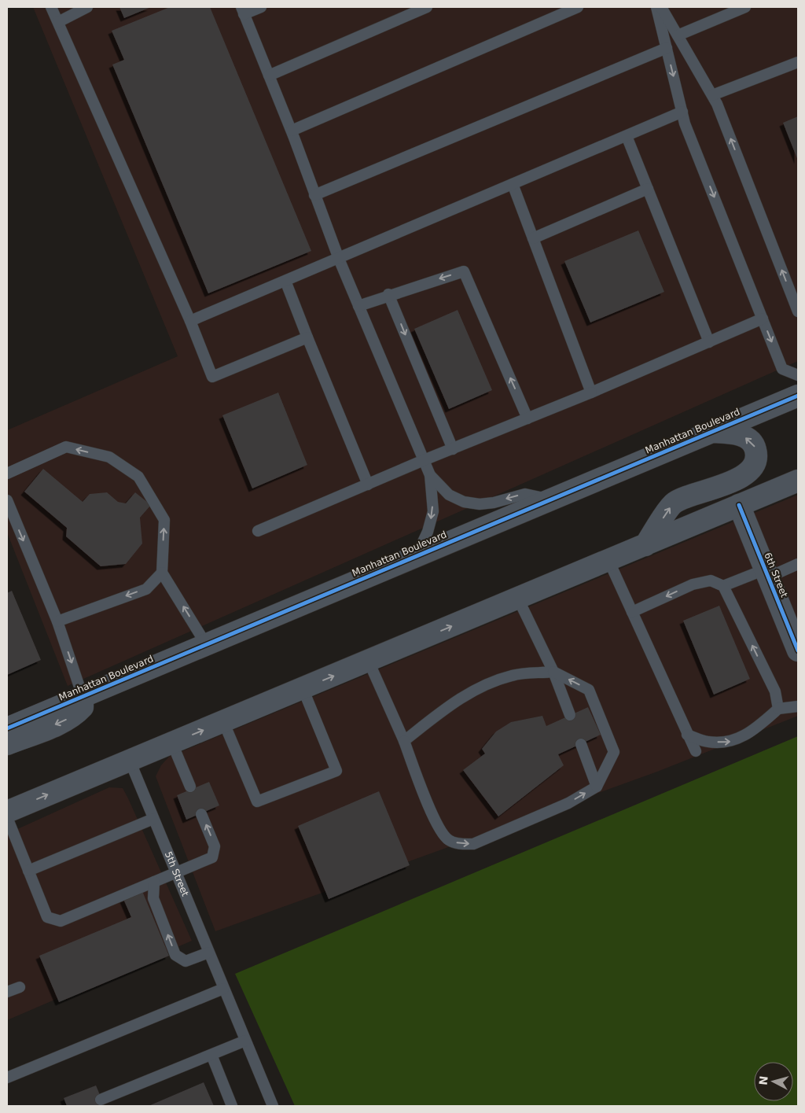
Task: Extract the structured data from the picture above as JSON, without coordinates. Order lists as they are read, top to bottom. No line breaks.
{"streets":{"street":["Manhattan Boulevard","6th Street"],"lane":["5th Street"]},"north":"left"}
